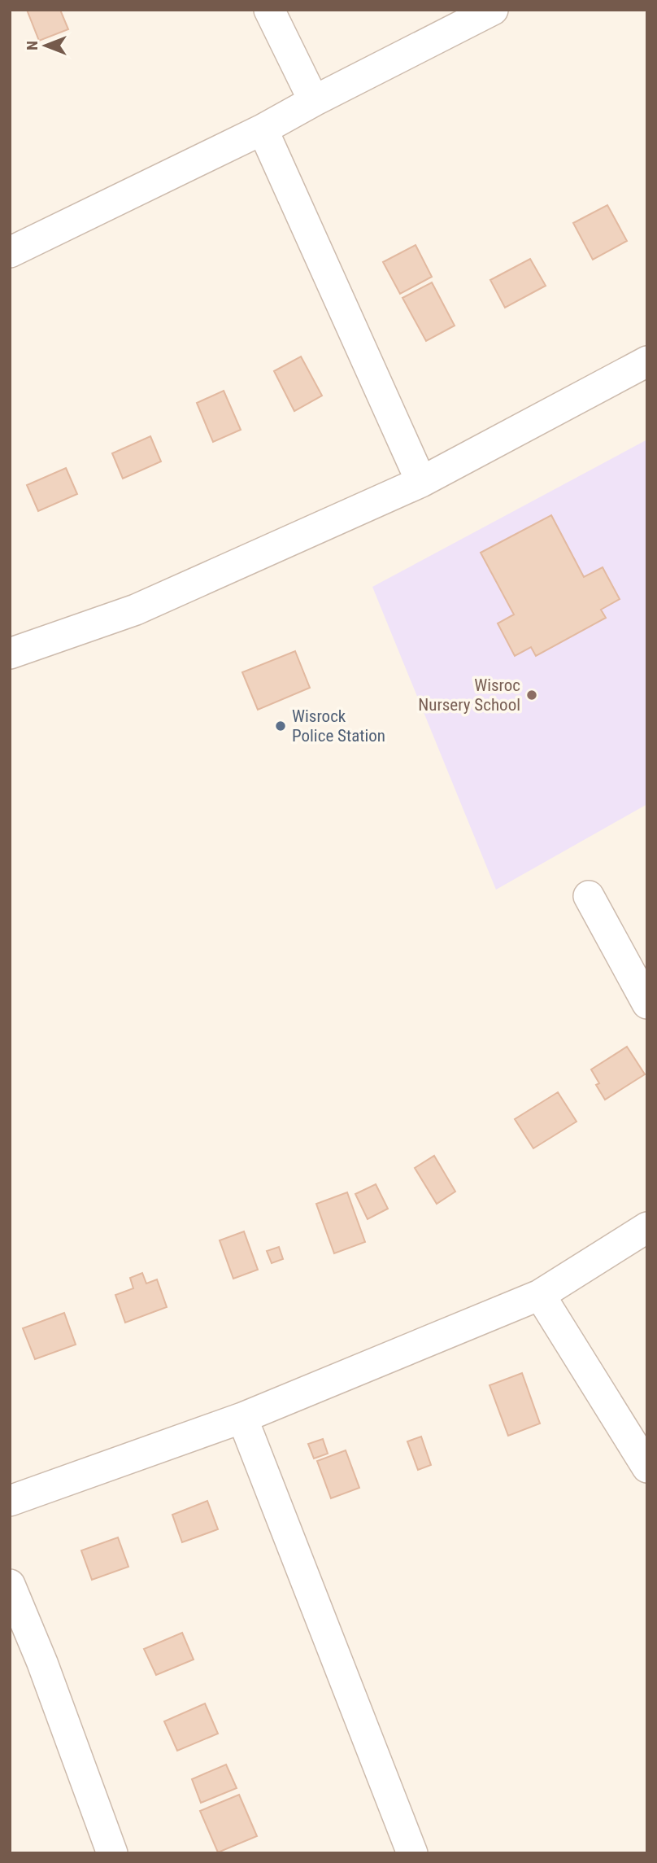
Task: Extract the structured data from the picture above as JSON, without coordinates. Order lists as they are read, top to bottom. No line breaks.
{"places":["Wisroc Nursery School","Wisrock Police Station"],"north":"left"}
